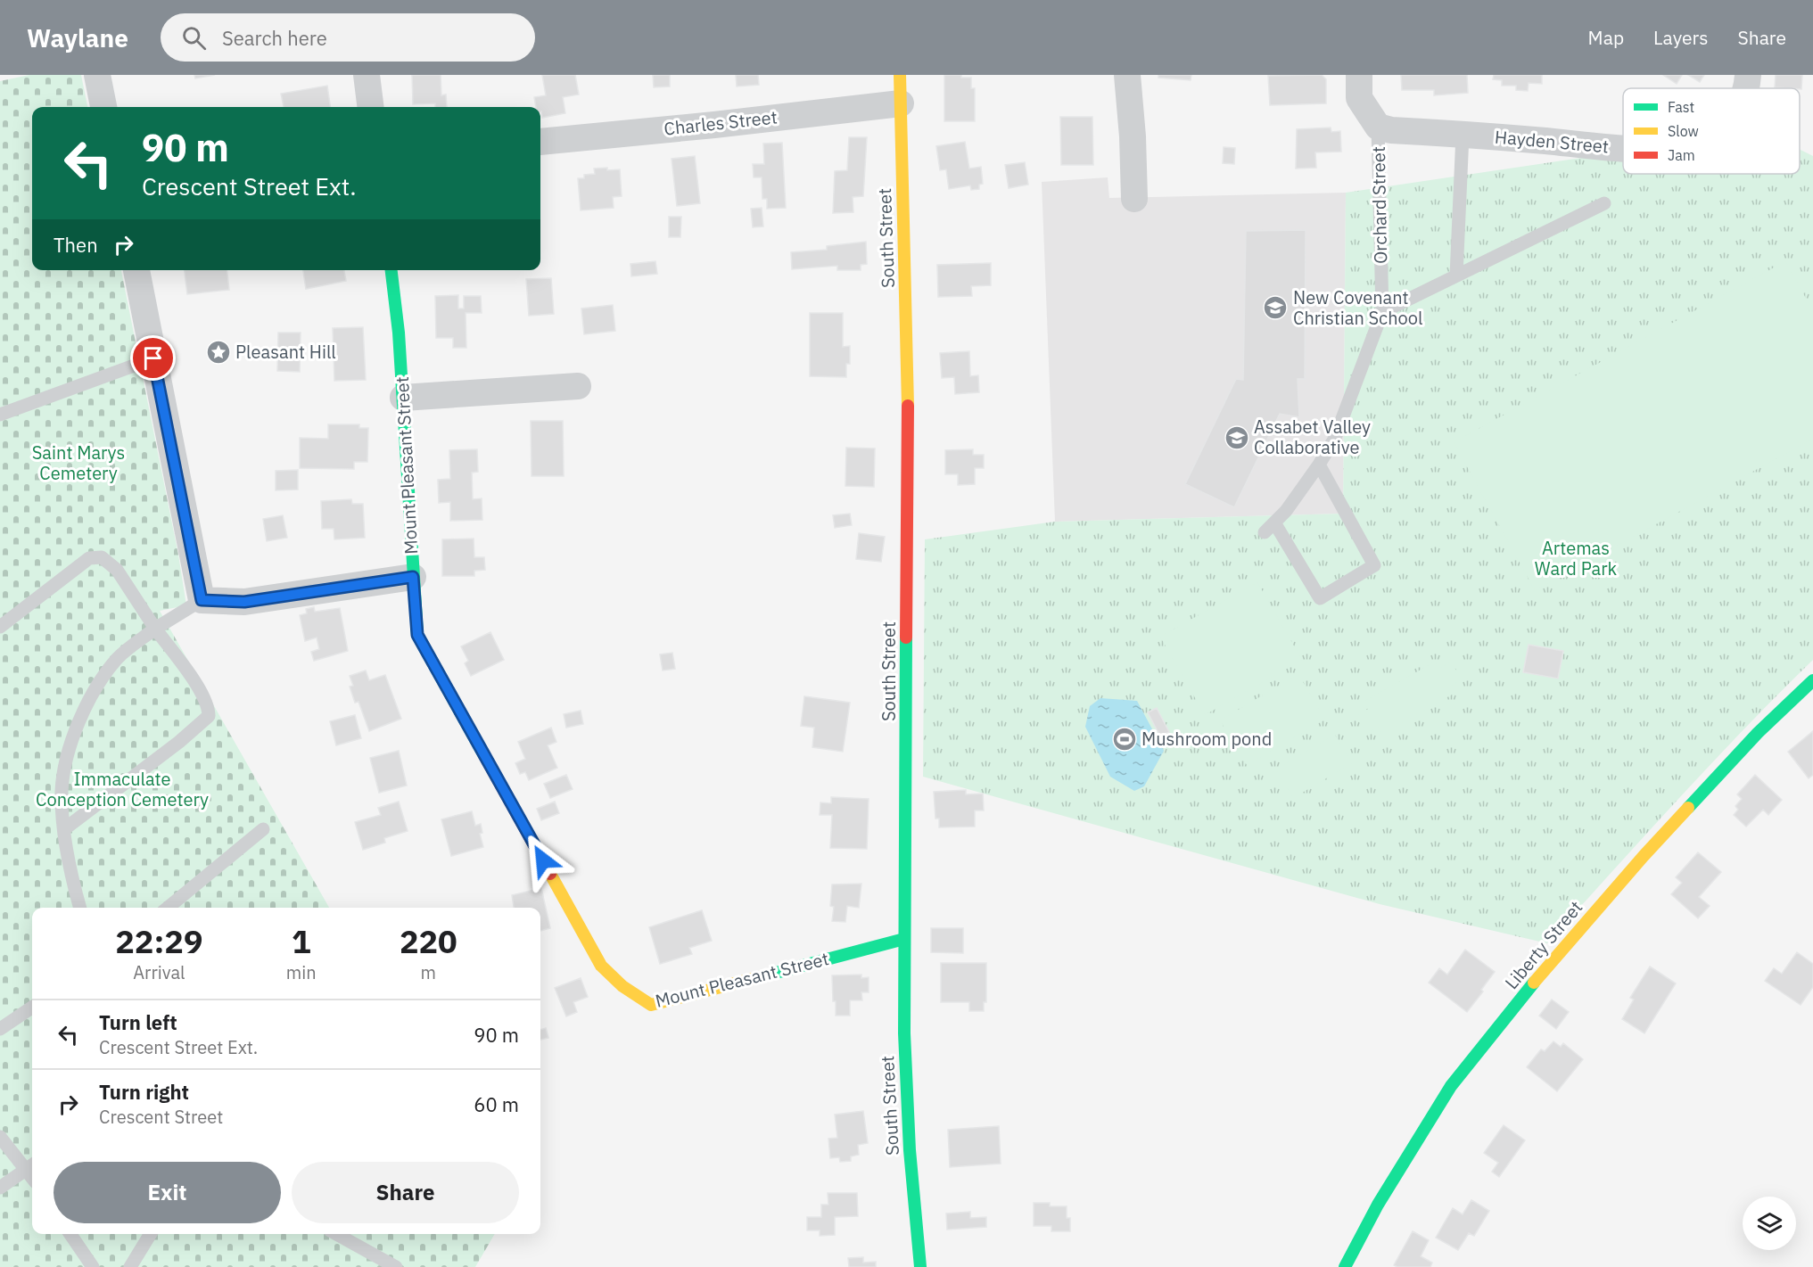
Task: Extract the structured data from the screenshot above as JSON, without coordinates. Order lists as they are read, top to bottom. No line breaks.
{"streets":{"street":["Charles Street","Hayden Street","Orchard Street","South Street","Mount Pleasant Street","Liberty Street"]},"crossings":[["Charles Street","South Street"],["Hayden Street","Orchard Street"],["South Street","Mount Pleasant Street"]],"parks":["Saint Marys Cemetery","Artemas Ward Park","Immaculate Conception Cemetery"],"places":{"school or university":["New Covenant Christian School","Assabet Valley Collaborative"],"place":["Pleasant Hill"],"sports":["Mushroom pond"]},"legend":["Fast","Slow","Jam"],"page":{"header":"Waylane","search":"Search here","nav":["Map","Layers","Share"],"turn":["90 m","Crescent Street Ext."],"then":"Then","eta":["22:29","Arrival","1","min","220","m"],"list":[{"name":"Turn left","note":"Crescent Street Ext.","value":"90 m"},{"name":"Turn right","note":"Crescent Street","value":"60 m"}],"buttons":["Exit","Share"]}}
